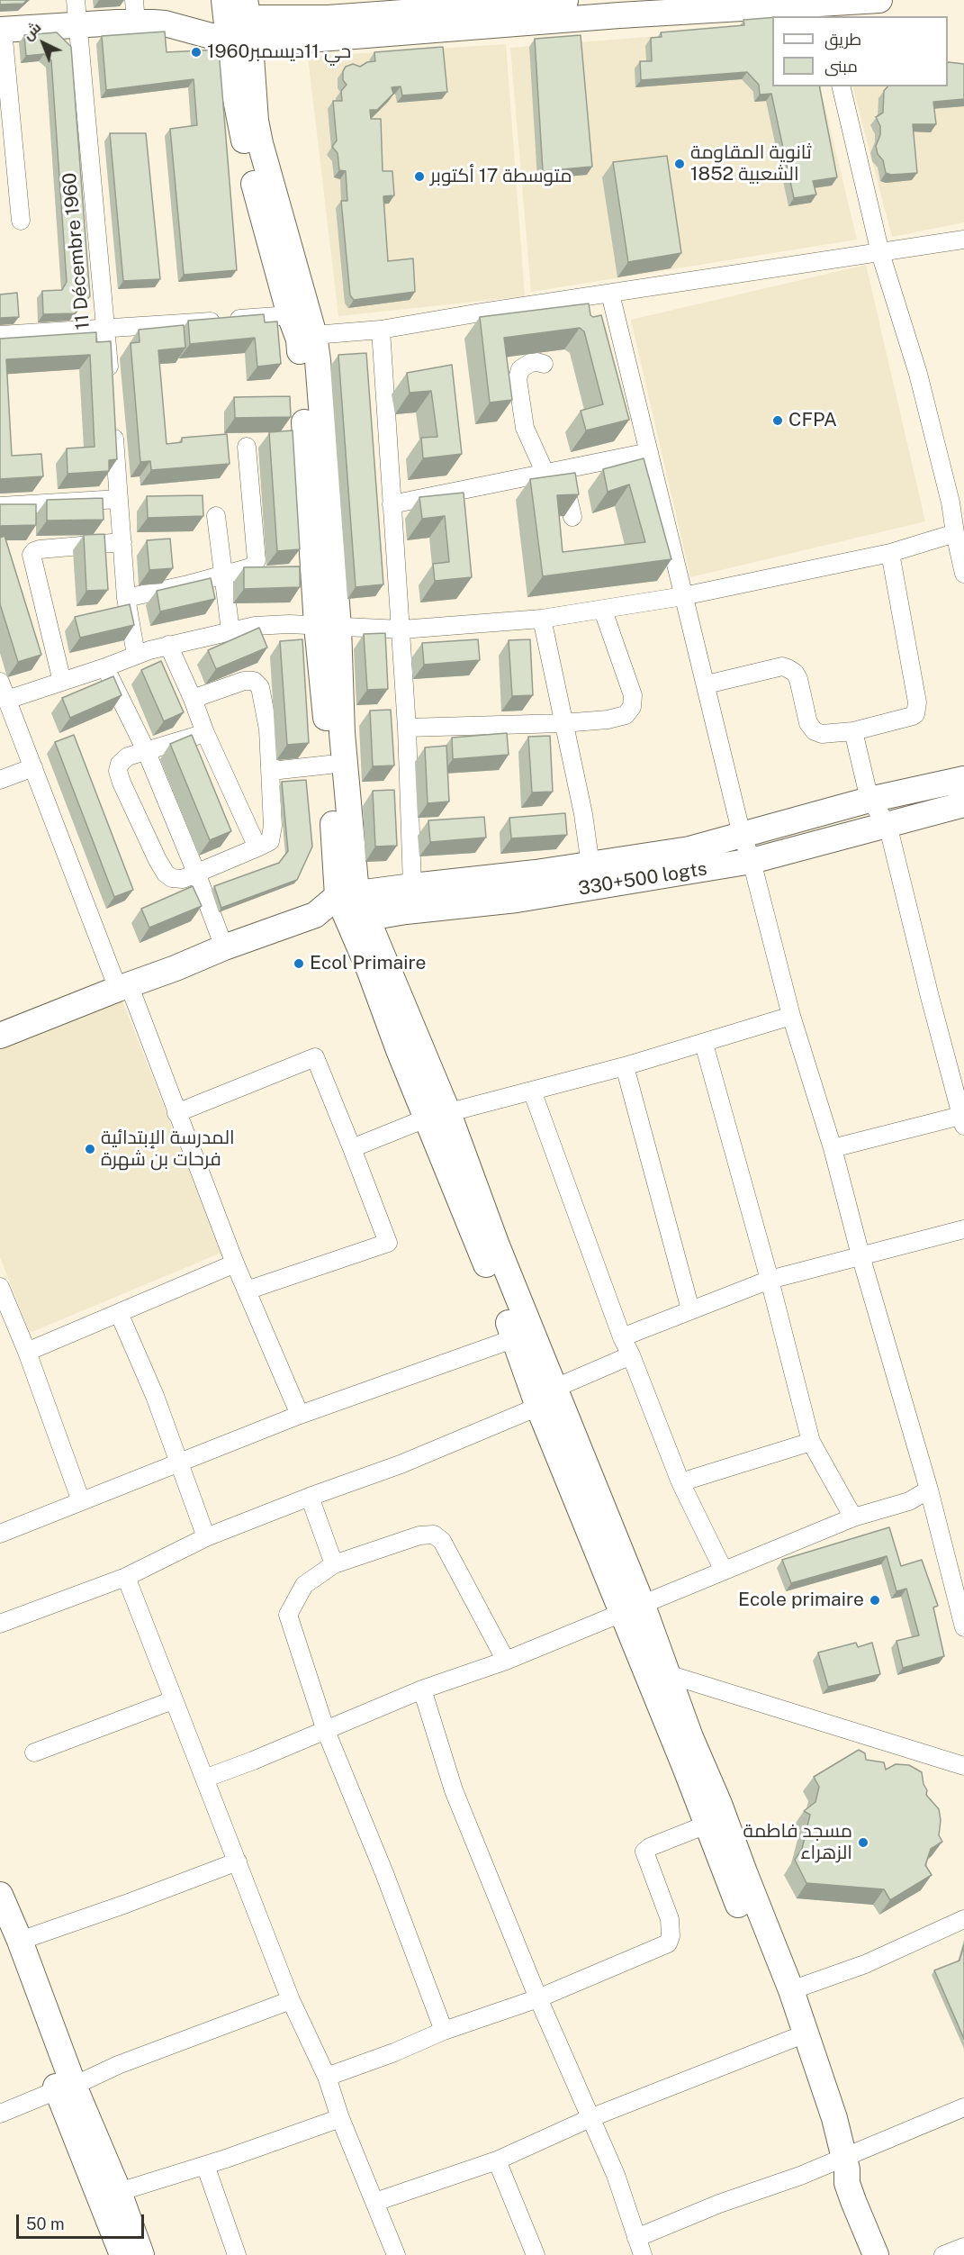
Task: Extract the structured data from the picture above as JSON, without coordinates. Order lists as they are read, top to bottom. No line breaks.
{"streets":{"street":["11 Décembre 1960","330+500 logts"]},"places":["حي 11ديسمبر1960","ثانوية المقاومة الشعبية 1852","متوسطة 17 أكتوبر","CFPA","Ecol Primaire","المدرسة الإبتدائية فرحات بن شهرة","Ecole primaire","مسجد فاطمة الزهراء"],"legend":["طريق","مبنى"],"scale_bar":"50 m","north":"top left"}
